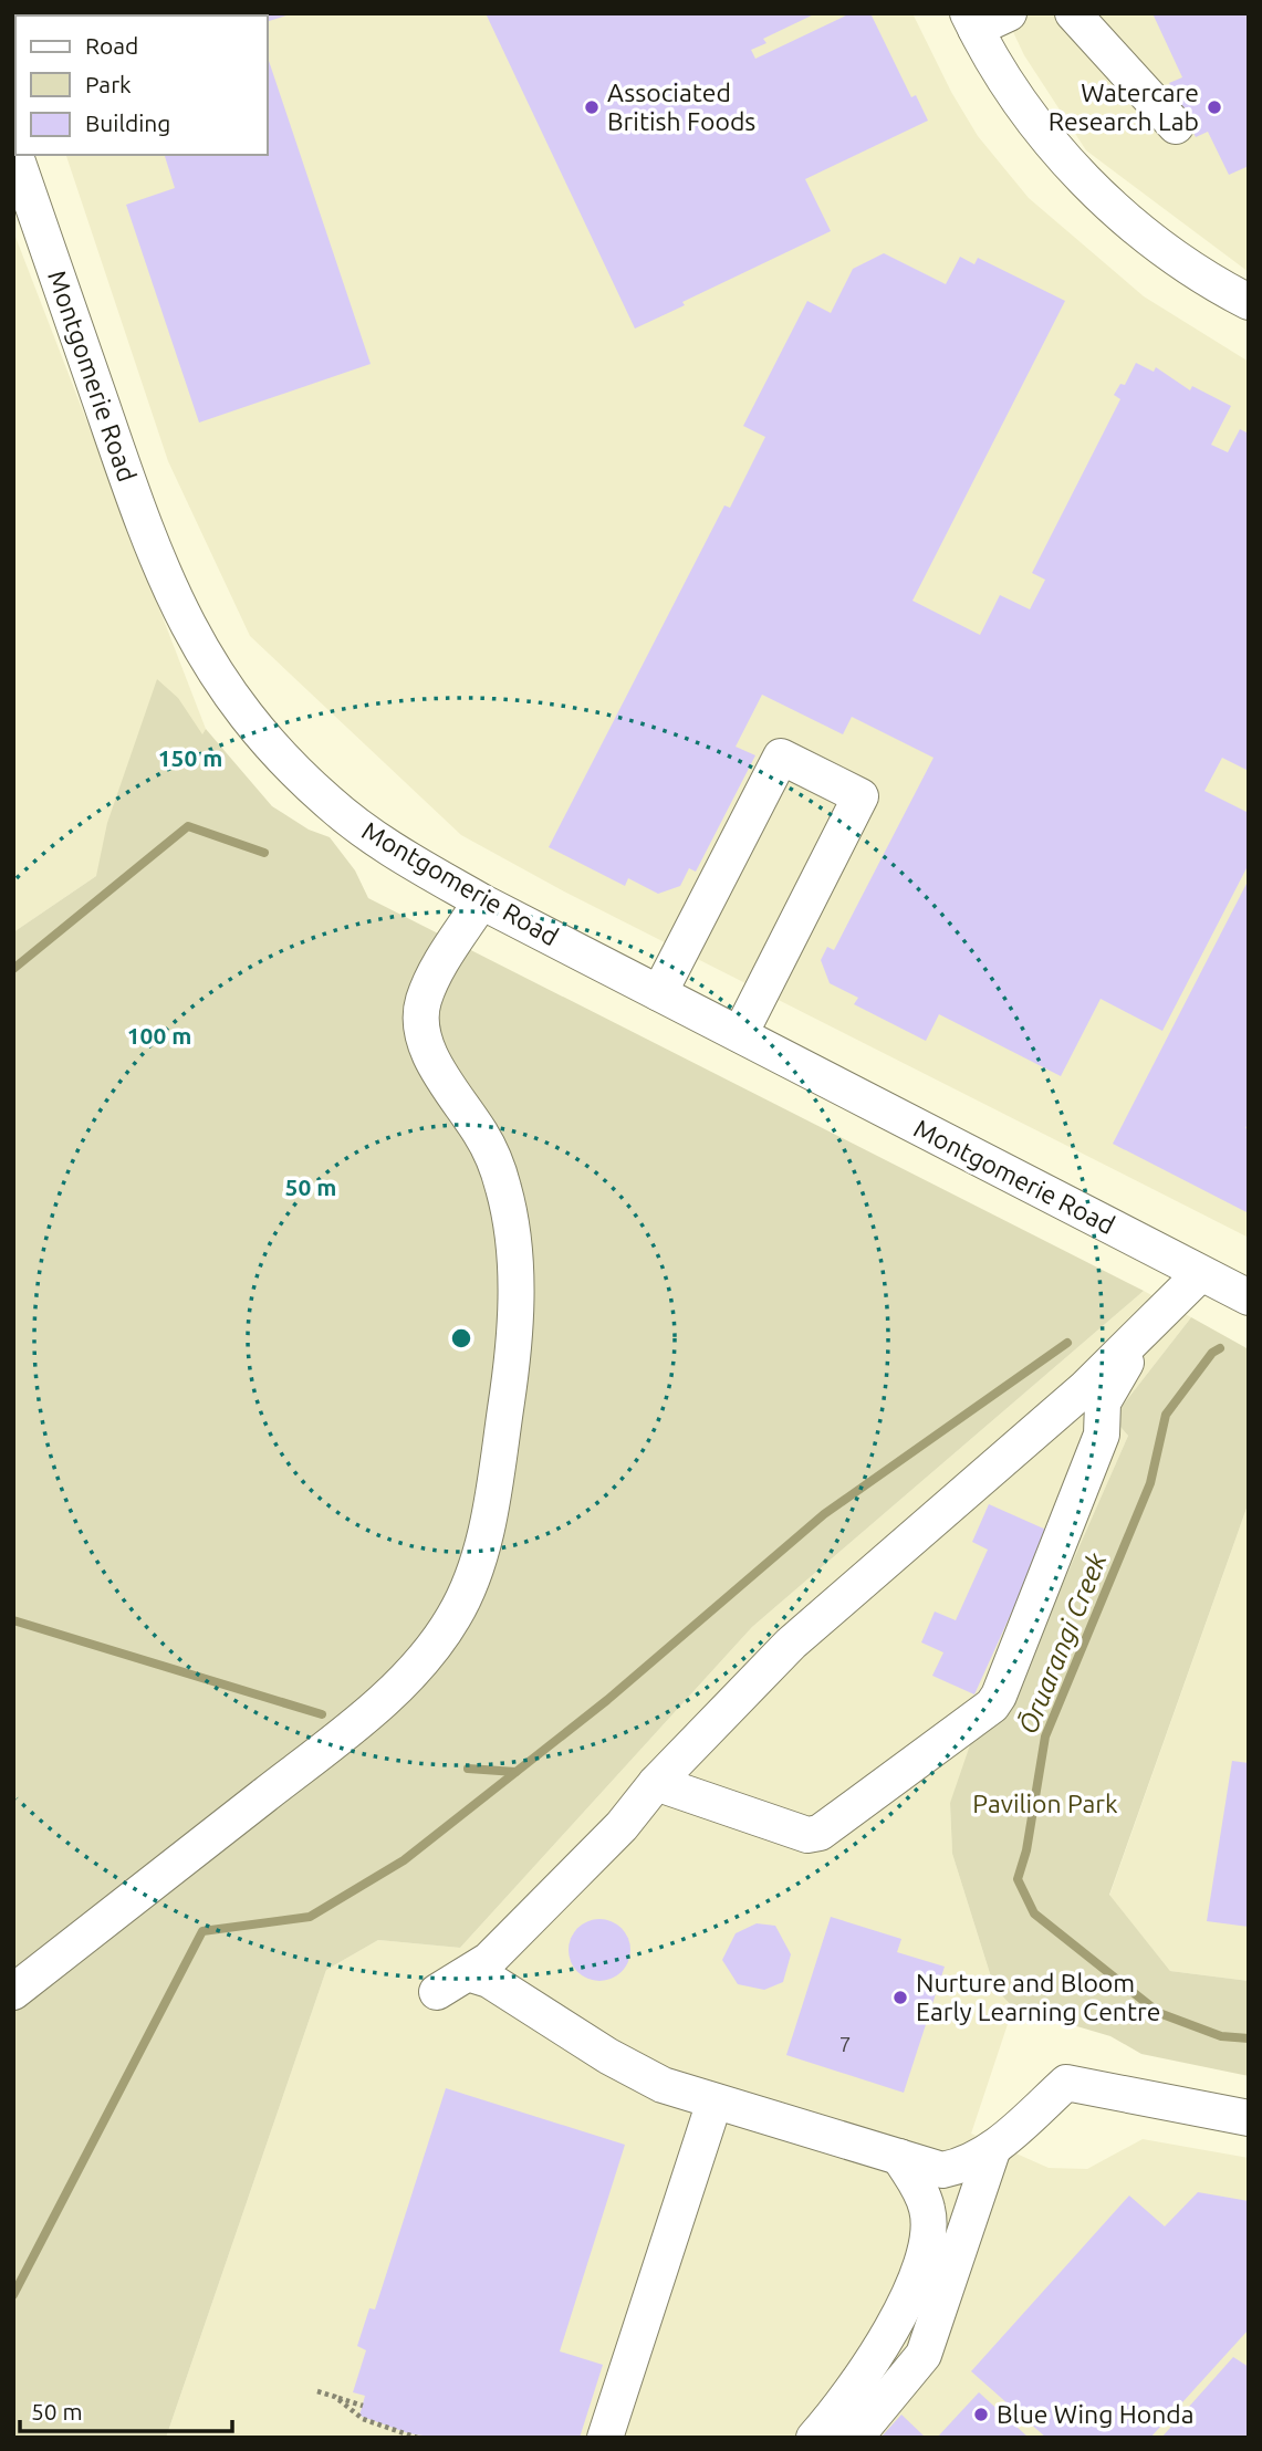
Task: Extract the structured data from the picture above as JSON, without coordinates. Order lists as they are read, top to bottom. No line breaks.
{"streets":{"street":["Montgomerie Road"]},"water":["Ōruarangi Creek"],"parks":["Pavilion Park"],"places":["Associated British Foods","Watercare Research Lab","Nurture and Bloom Early Learning Centre","Blue Wing Honda"],"house_numbers":["7"],"legend":["Road","Park","Building"],"scale_bar":"50 m","rings":["150 m","100 m","50 m"]}
